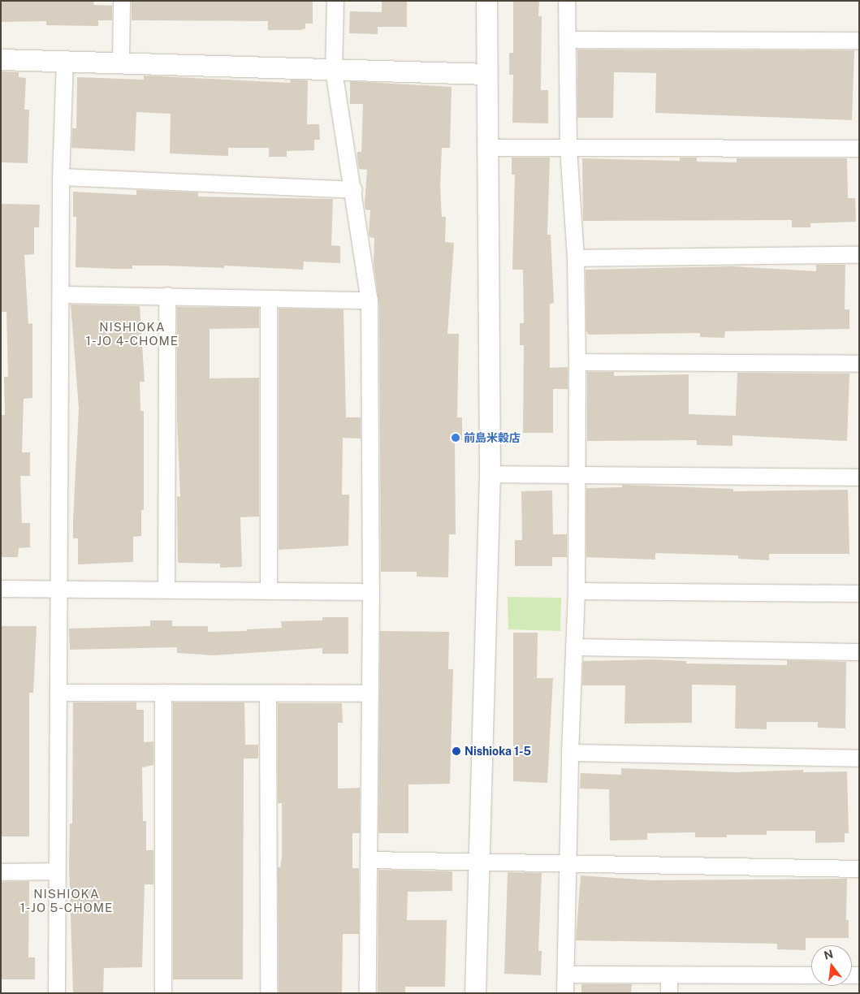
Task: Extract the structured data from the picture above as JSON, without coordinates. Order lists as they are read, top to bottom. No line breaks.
{"districts":["NISHIOKA 1-JO 4-CHOME","NISHIOKA 1-JO 5-CHOME"],"places":["前島米穀店","Nishioka 1-5"],"north":"top"}
